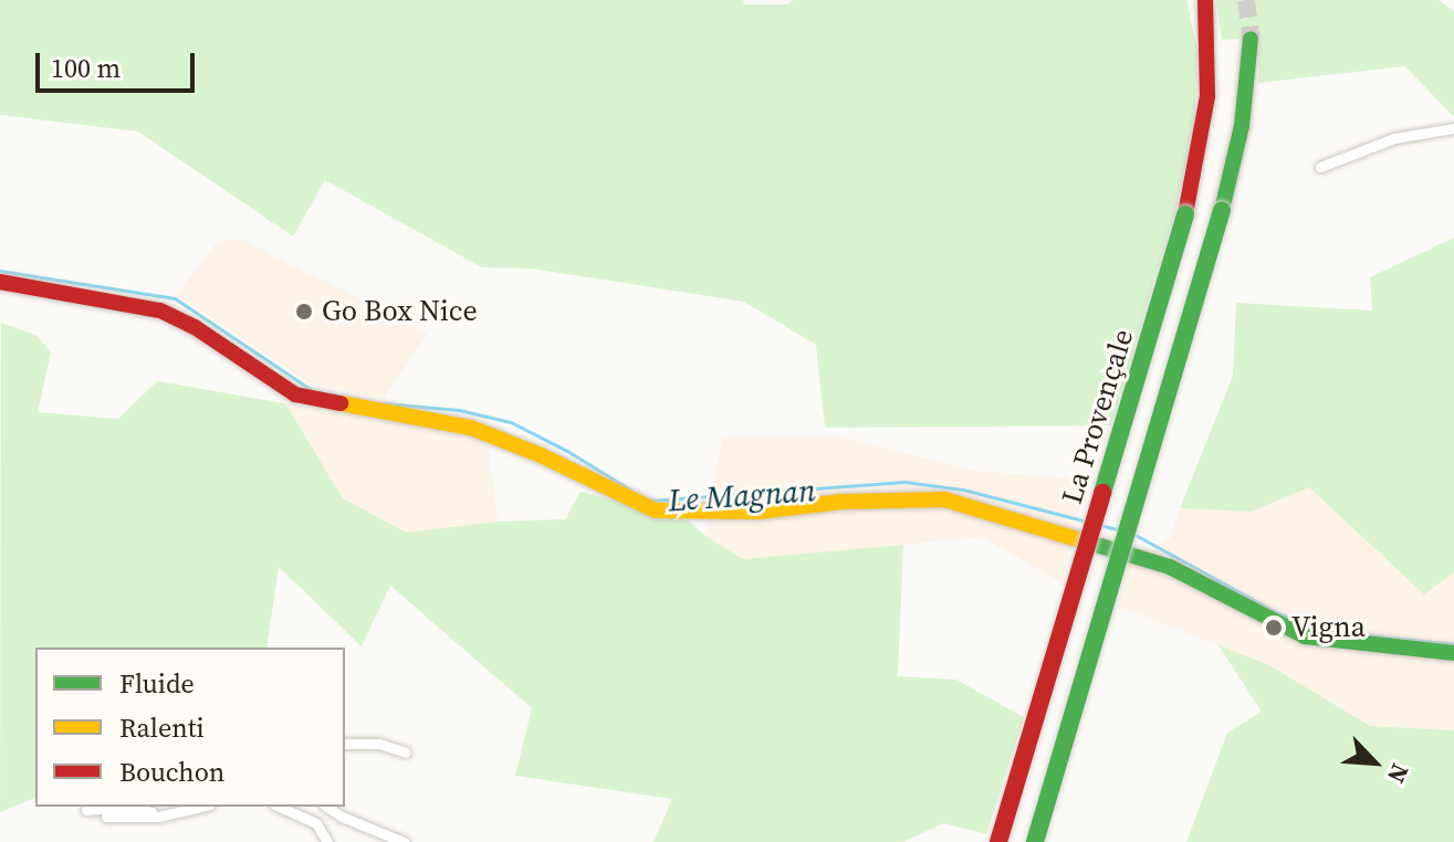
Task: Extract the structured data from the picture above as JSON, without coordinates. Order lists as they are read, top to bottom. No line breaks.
{"streets":{"main road":["La Provençale"]},"water":["Le Magnan"],"places":["Go Box Nice","Vigna"],"legend":["Fluide","Ralenti","Bouchon"],"scale_bar":"100 m","north":"bottom right"}
